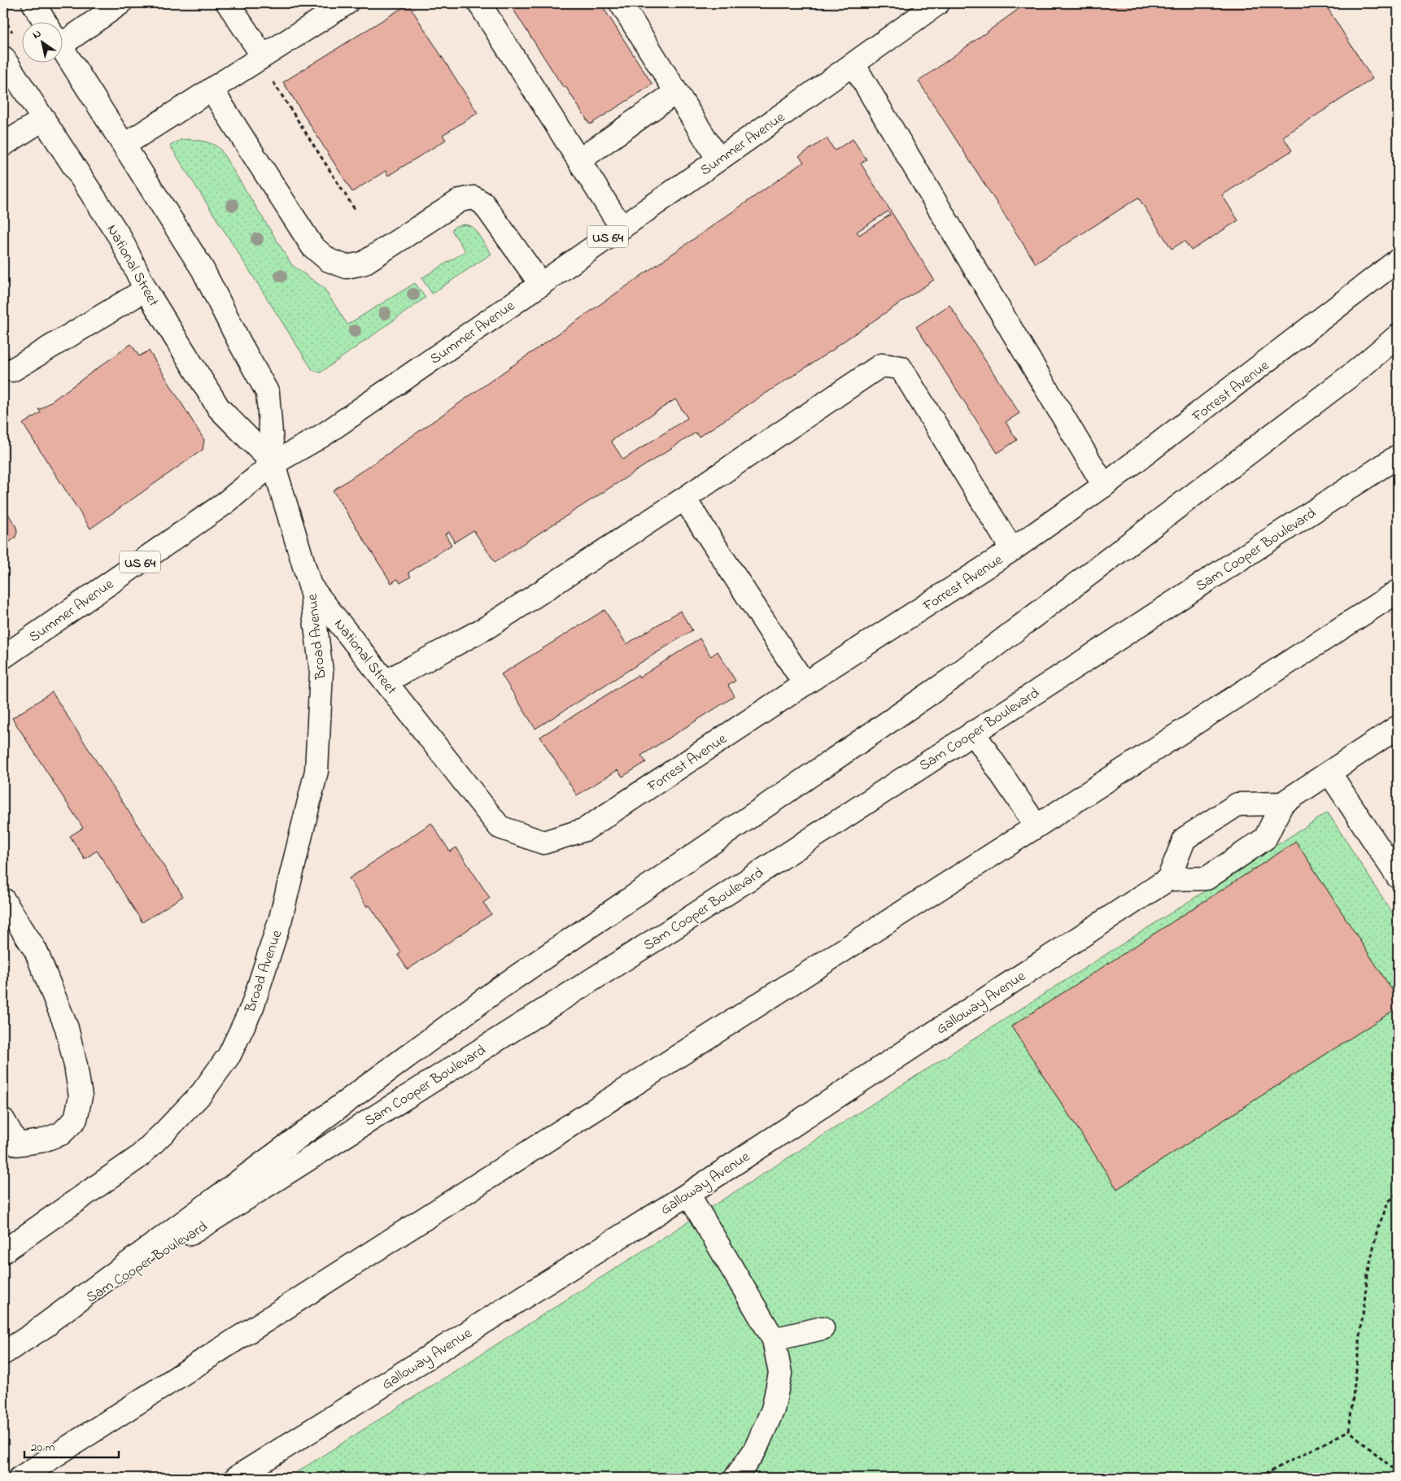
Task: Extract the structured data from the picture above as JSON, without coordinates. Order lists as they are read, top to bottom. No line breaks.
{"streets":{"main road":["Summer Avenue","US 64","National Street","Forrest Avenue","Sam Cooper Boulevard","Broad Avenue","Galloway Avenue"]},"crossings":[["Summer Avenue","National Street"],["National Street","Forrest Avenue"],["National Street","Broad Avenue"]],"scale_bar":"20 m","north":"top left"}
